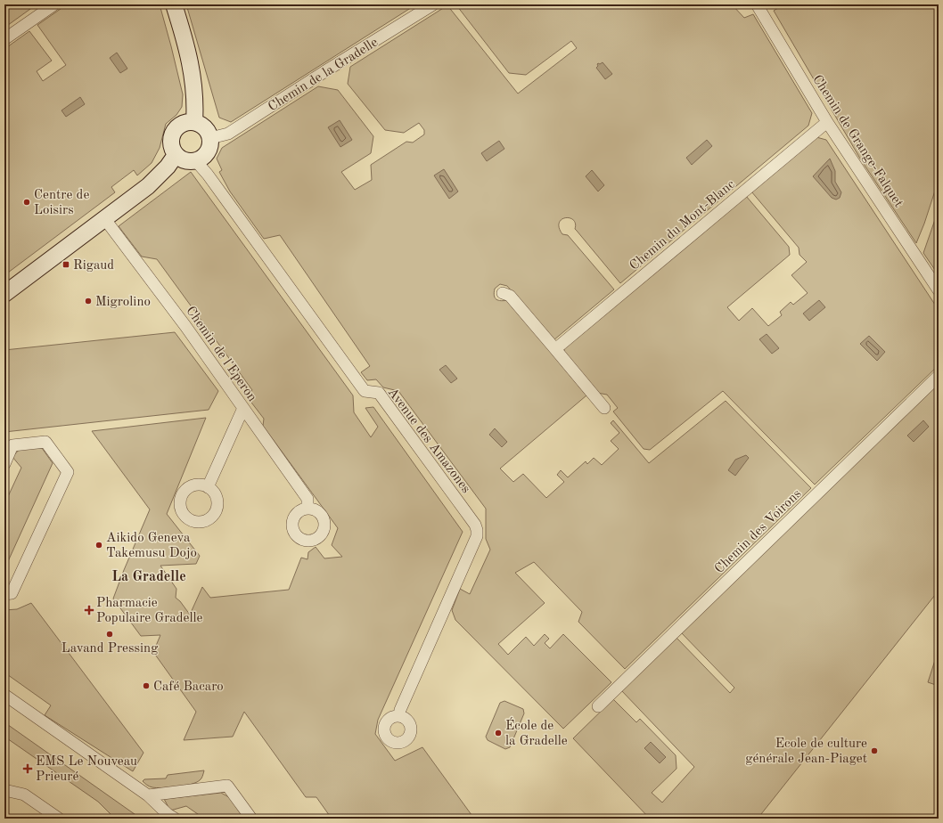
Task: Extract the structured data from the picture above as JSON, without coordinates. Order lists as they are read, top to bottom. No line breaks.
{"streets":{"street":["Chemin de la Gradelle","Chemin de Grange-Falquet","Chemin du Mont-Blanc","Chemin de l'Eperon","Avenue des Amazones","Chemin des Voirons"]},"crossings":[["Chemin de la Gradelle","Avenue des Amazones"],["Chemin de Grange-Falquet","Chemin du Mont-Blanc"]],"districts":["La Gradelle"],"places":{"other":["Centre de Loisirs","Migrolino","Aikido Geneva Takemusu Dojo","Lavand Pressing","Café Bacaro","École de la Gradelle","Ecole de culture générale Jean-Piaget"],"transit":["Rigaud"],"health":["Pharmacie Populaire Gradelle","EMS Le Nouveau Prieuré"]}}
